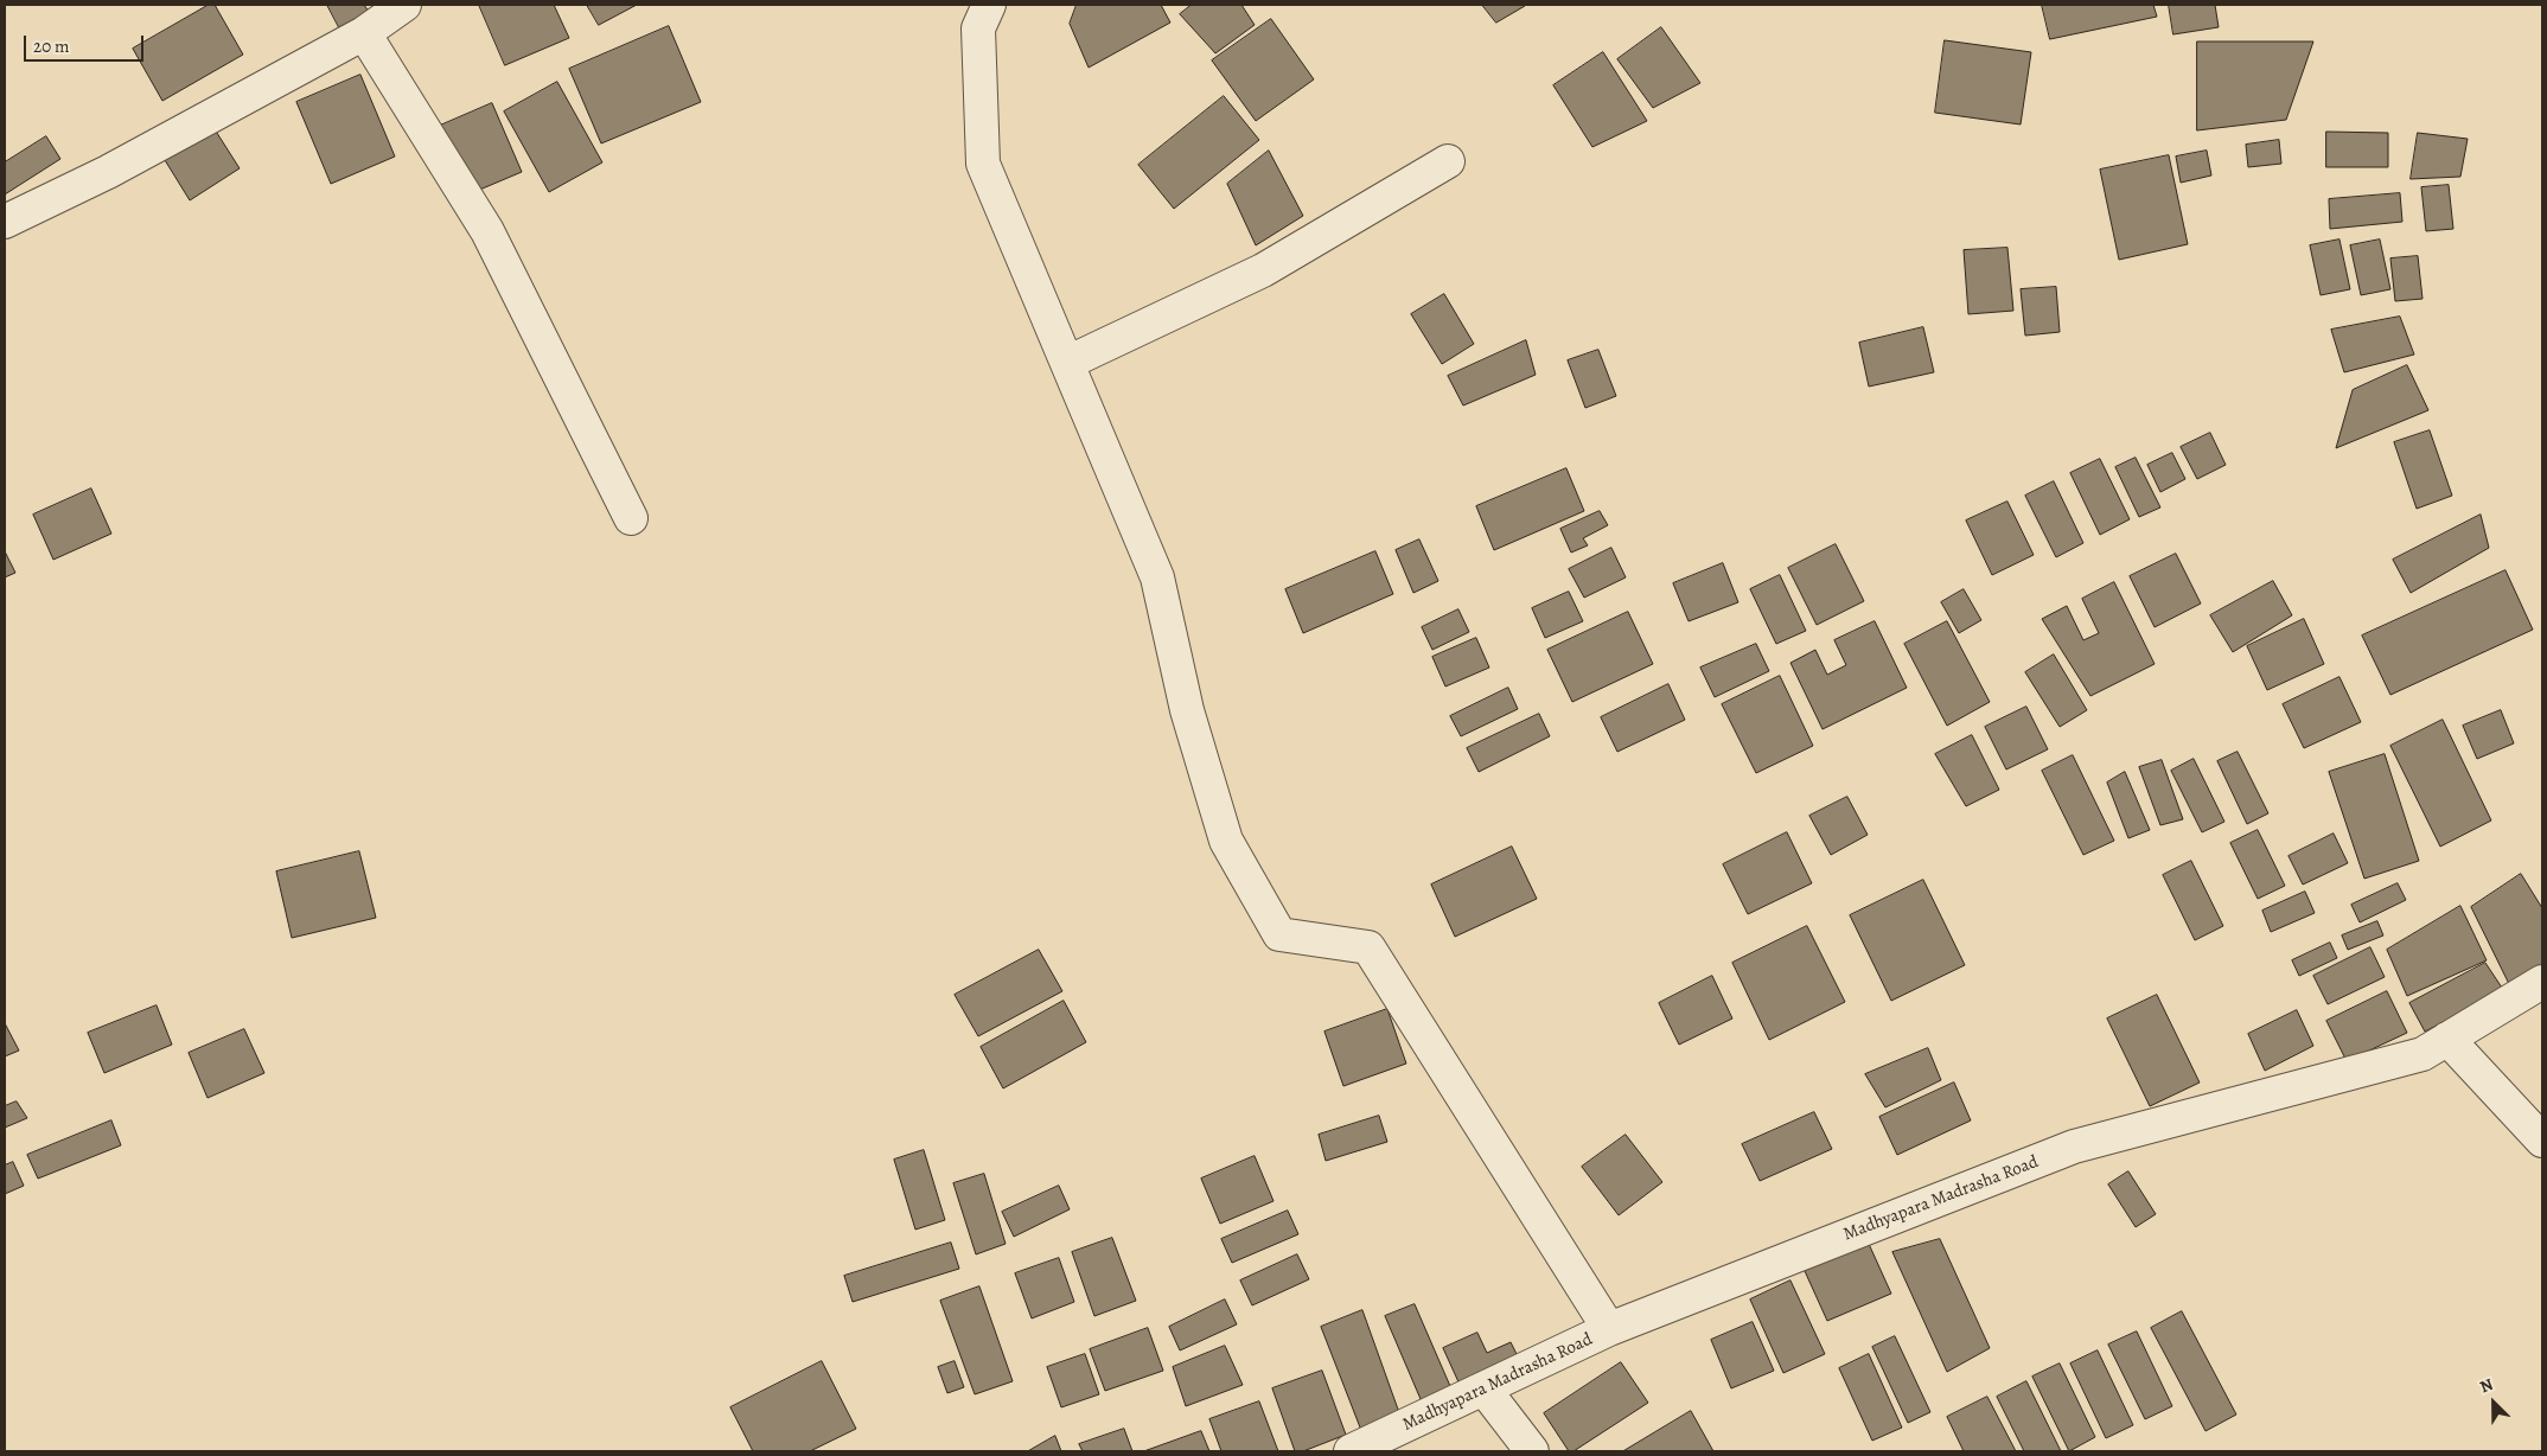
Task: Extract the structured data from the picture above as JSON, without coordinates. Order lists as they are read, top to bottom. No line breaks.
{"streets":{"street":["Madhyapara Madrasha Road"]},"scale_bar":"20 m","north":"top left"}
